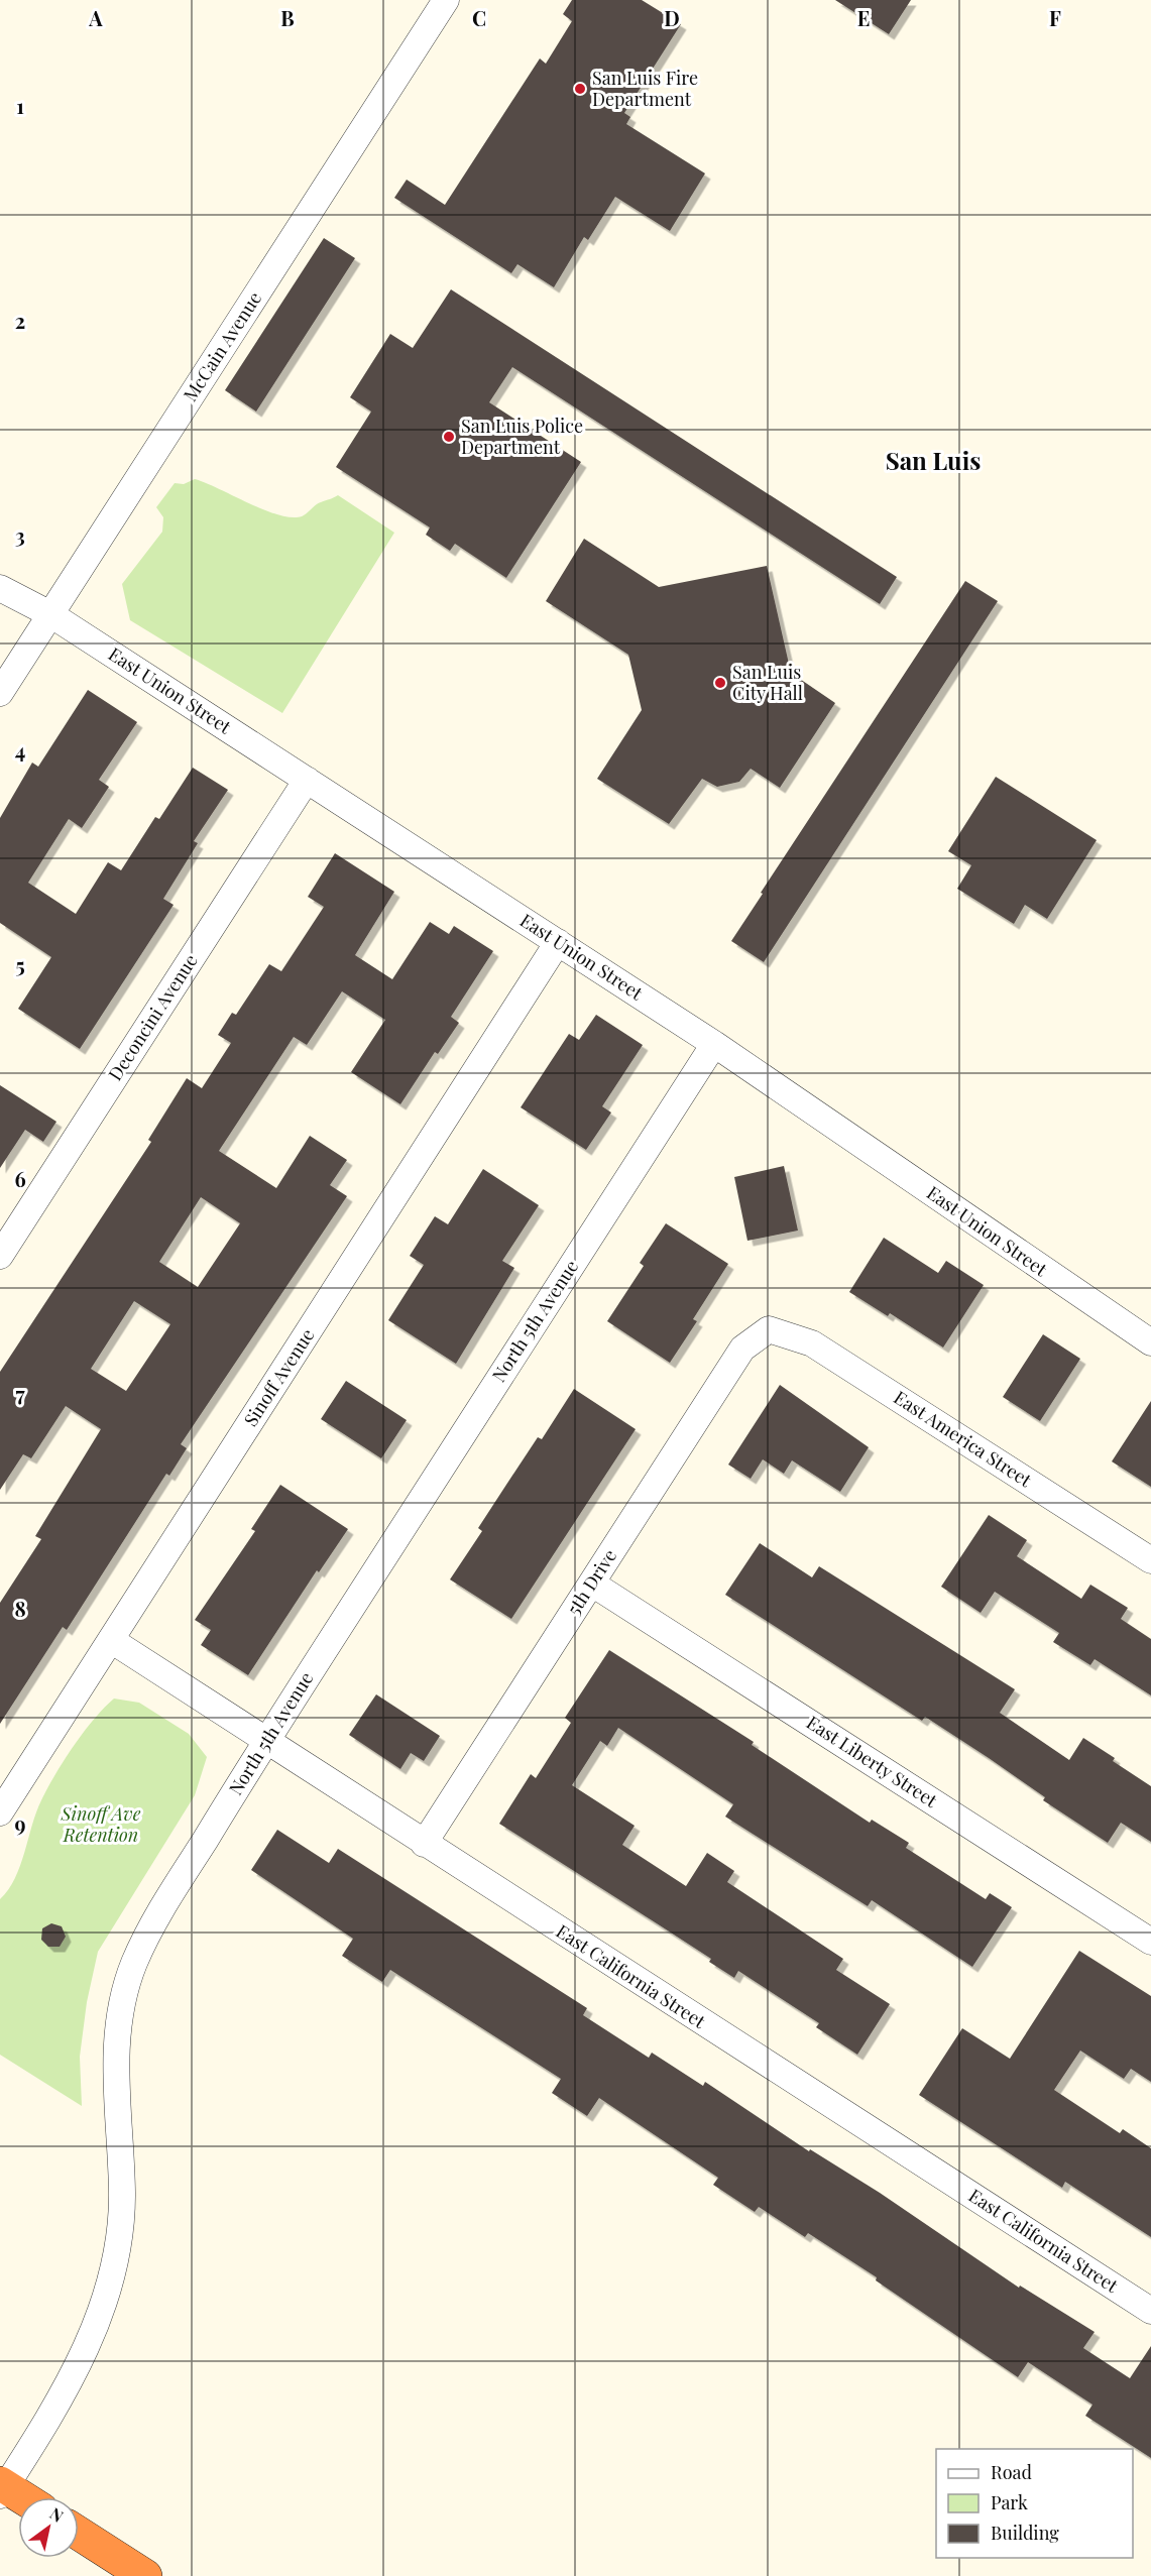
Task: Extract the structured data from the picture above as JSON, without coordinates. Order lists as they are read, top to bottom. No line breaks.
{"streets":{"street":["McCain Avenue","East Union Street","Deconcini Avenue","North 5th Avenue","Sinoff Avenue","East America Street","5th Drive","East Liberty Street","East California Street"]},"crossings":[["McCain Avenue","East Union Street"],["East Union Street","Deconcini Avenue"],["East Union Street","North 5th Avenue"],["East Union Street","Sinoff Avenue"],["North 5th Avenue","East California Street"],["Sinoff Avenue","East California Street"],["East America Street","5th Drive"],["5th Drive","East Liberty Street"],["5th Drive","East California Street"]],"districts":["San Luis"],"parks":["Sinoff Ave Retention"],"places":["San Luis Fire Department","San Luis Police Department","San Luis City Hall"],"legend":["Road","Park","Building"],"north":"top right","grid":{"columns":["A","B","C","D","E","F"],"rows":["1","2","3","4","5","6","7","8","9"]}}
